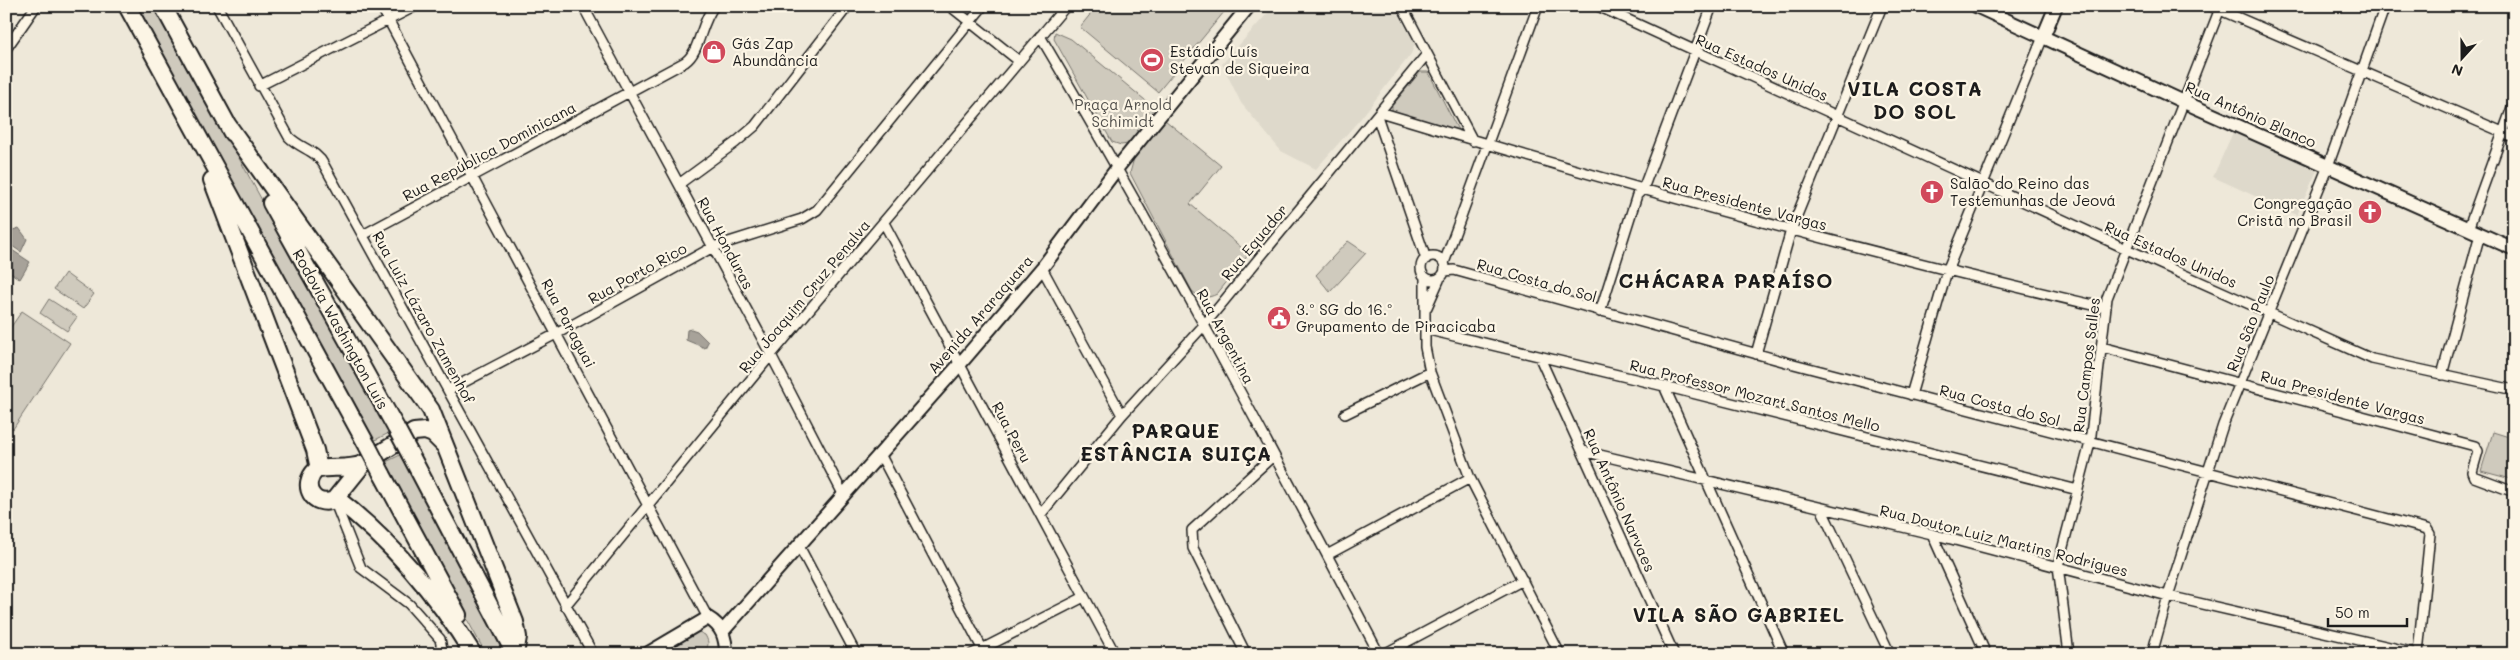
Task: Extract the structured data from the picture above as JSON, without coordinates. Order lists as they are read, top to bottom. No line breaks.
{"streets":{"highway":["Rodovia Washington Luís"],"street":["Rua Estados Unidos","Rua Antônio Blanco","Rua República Dominicana","Rua Presidente Vargas","Rua Equador","Rua Honduras","Rua Porto Rico","Rua Costa do Sol","Rua Joaquim Cruz Penalva","Avenida Araraquara","Rua Luiz Lázaro Zamenhof","Rua Paraguai","Rua São Paulo","Rua Argentina","Rua Campos Salles","Rua Professor Mozart Santos Mello","Rua Peru","Rua Antônio Narvaes","Rua Doutor Luiz Martins Rodrigues"]},"crossings":[["Rua Estados Unidos","Rua São Paulo"],["Rua Estados Unidos","Rua Campos Salles"],["Rua Antônio Blanco","Rua São Paulo"],["Rua Antônio Blanco","Rua Campos Salles"],["Rua República Dominicana","Rua Honduras"],["Rua República Dominicana","Rua Luiz Lázaro Zamenhof"],["Rua República Dominicana","Rua Paraguai"],["Rua Presidente Vargas","Rua Equador"],["Rua Presidente Vargas","Rua São Paulo"],["Rua Presidente Vargas","Rua Campos Salles"],["Rua Equador","Rua Argentina"],["Rua Equador","Rua Peru"],["Rua Honduras","Rua Porto Rico"],["Rua Honduras","Rua Joaquim Cruz Penalva"],["Rua Honduras","Avenida Araraquara"],["Rua Porto Rico","Rua Luiz Lázaro Zamenhof"],["Rua Porto Rico","Rua Paraguai"],["Rua Costa do Sol","Rua São Paulo"],["Rua Costa do Sol","Rua Campos Salles"],["Rua Costa do Sol","Rua Doutor Luiz Martins Rodrigues"],["Rua Joaquim Cruz Penalva","Rua Luiz Lázaro Zamenhof"],["Rua Joaquim Cruz Penalva","Rua Paraguai"],["Rua Joaquim Cruz Penalva","Rua Argentina"],["Rua Joaquim Cruz Penalva","Rua Peru"],["Avenida Araraquara","Rua Paraguai"],["Avenida Araraquara","Rua Argentina"],["Avenida Araraquara","Rua Peru"],["Rua São Paulo","Rua Doutor Luiz Martins Rodrigues"],["Rua Campos Salles","Rua Professor Mozart Santos Mello"],["Rua Campos Salles","Rua Doutor Luiz Martins Rodrigues"],["Rua Professor Mozart Santos Mello","Rua Antônio Narvaes"],["Rua Antônio Narvaes","Rua Doutor Luiz Martins Rodrigues"]],"districts":["VILA COSTA DO SOL","CHÁCARA PARAÍSO","PARQUE ESTÂNCIA SUIÇA","VILA SÃO GABRIEL"],"parks":["Praça Arnold Schimidt"],"places":{"shop":["Gás Zap Abundância"],"sports":["Estádio Luís Stevan de Siqueira"],"church":["Salão do Reino das Testemunhas de Jeová","Congregação Cristã no Brasil"],"public building":["3.º SG do 16.º Grupamento de Piracicaba"]},"scale_bar":"50 m","north":"bottom"}
